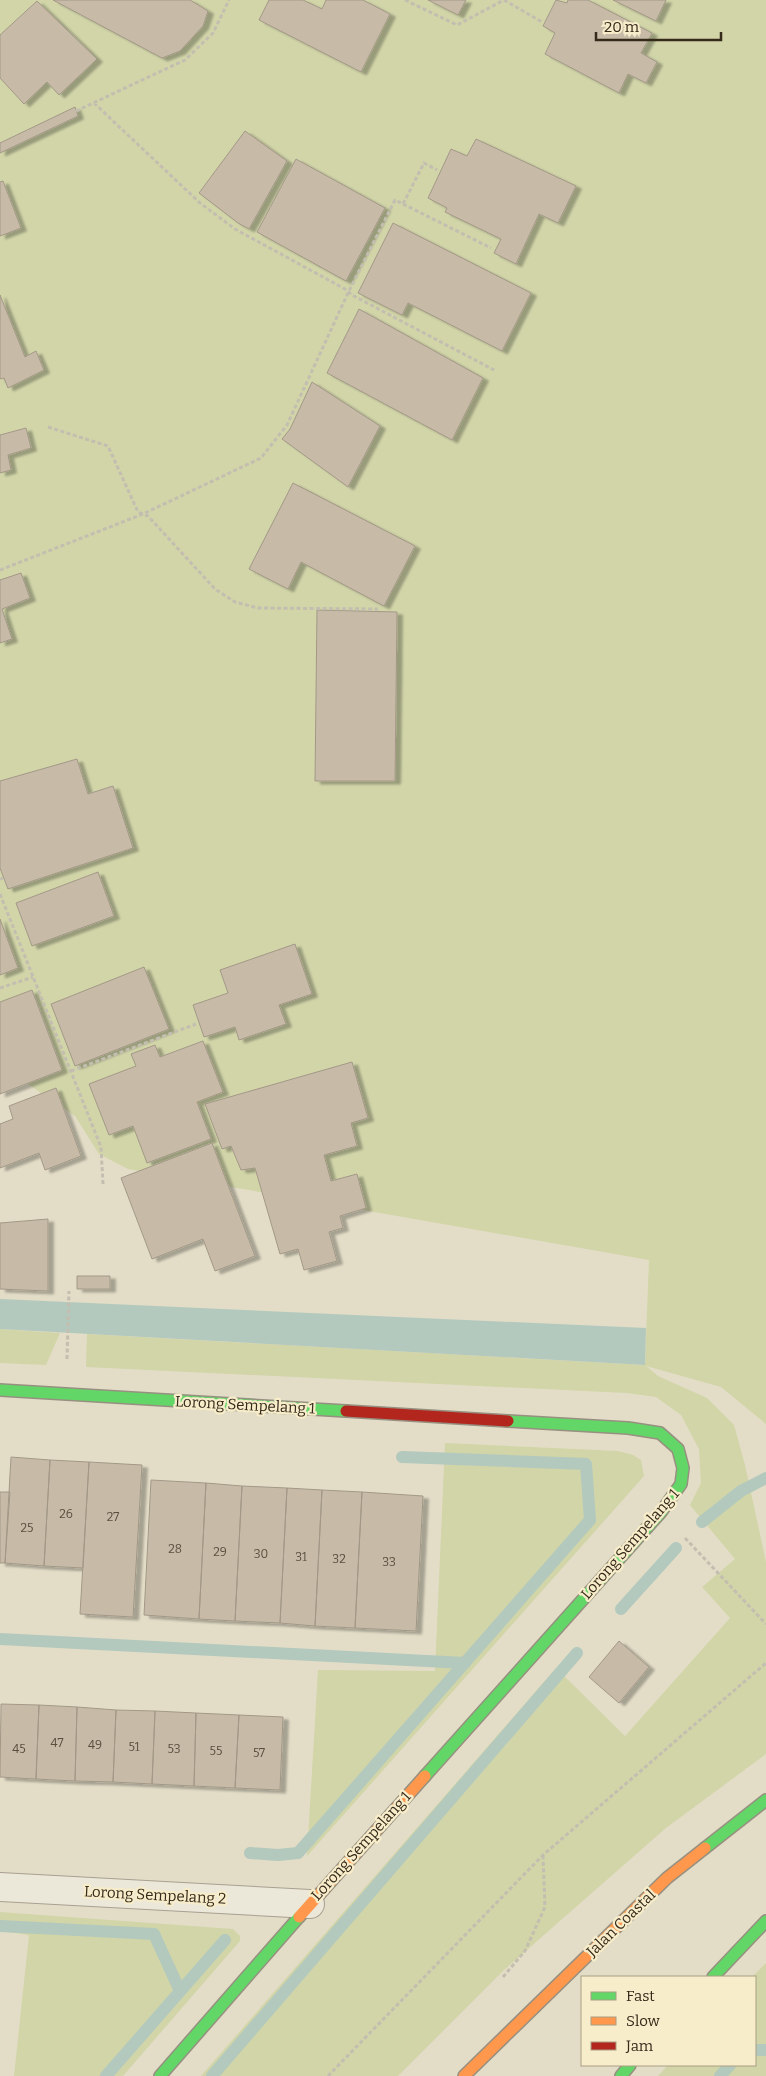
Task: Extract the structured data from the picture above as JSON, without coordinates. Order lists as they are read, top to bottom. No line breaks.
{"streets":{"main road":["Lorong Sempelang 1","Jalan Coastal"],"street":["Lorong Sempelang 2"]},"crossings":[["Lorong Sempelang 1","Lorong Sempelang 2"]],"house_numbers":["26","27","25","28","29","30","31","32","33","47","49","51","45","53","55","57"],"legend":["Fast","Slow","Jam"],"scale_bar":"20 m"}
